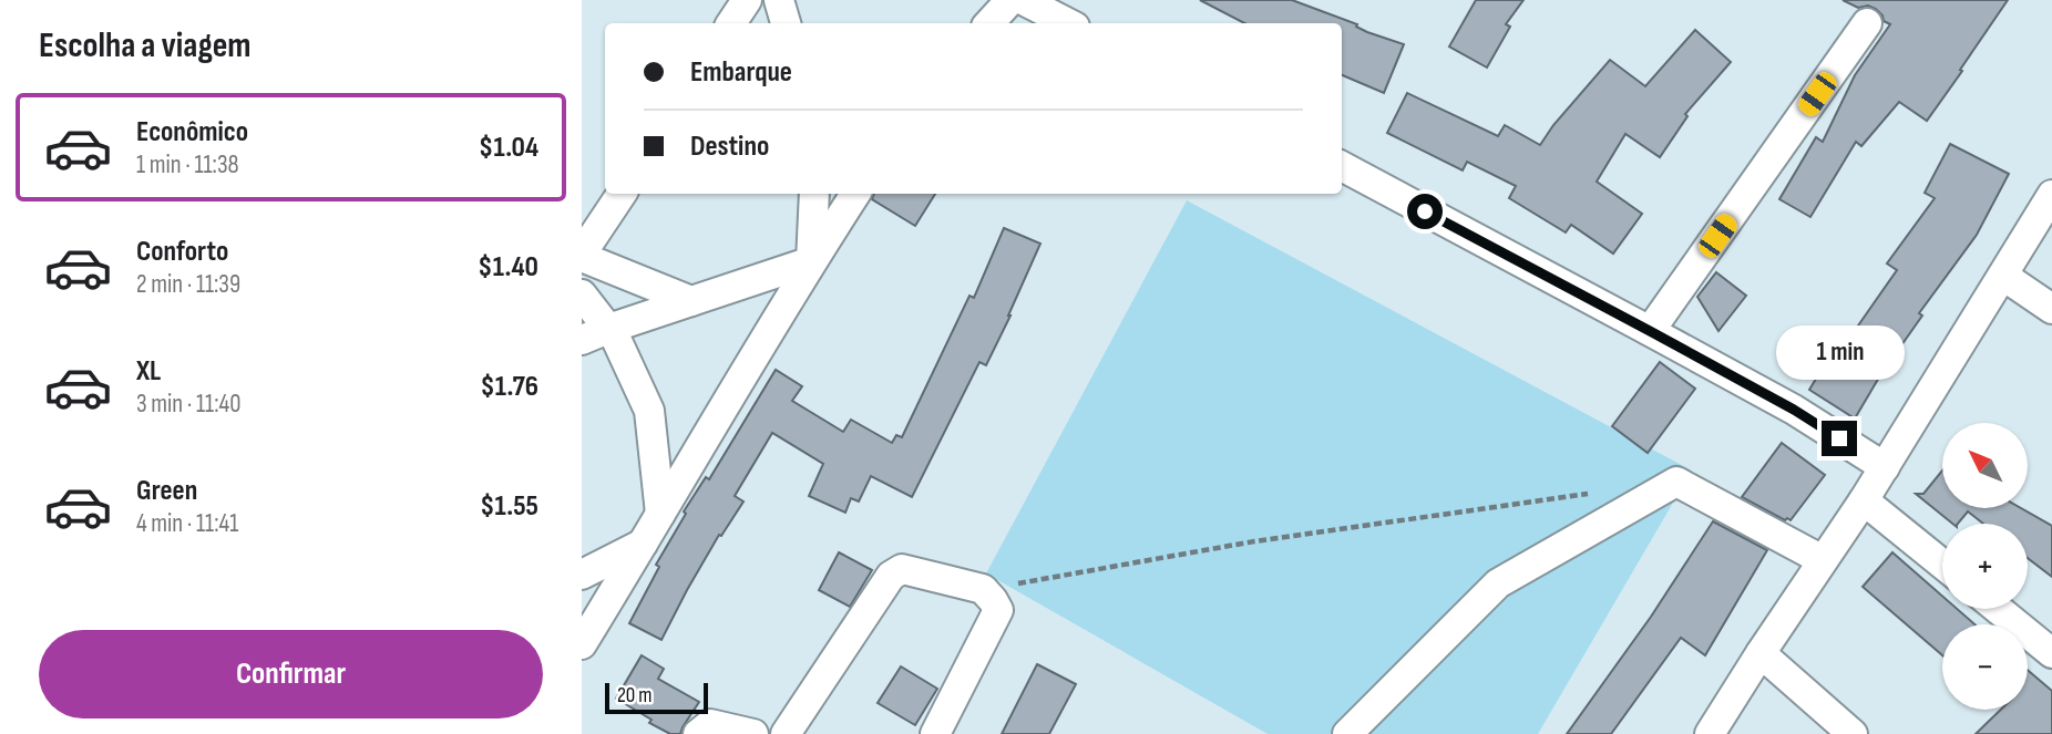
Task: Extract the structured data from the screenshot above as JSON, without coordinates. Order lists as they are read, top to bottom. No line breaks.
{"scale_bar":"20 m","north":"top left","page":{"heading":"Escolha a viagem","banner":["Embarque","Destino"],"list":[{"name":"Econômico","note":"1 min · 11:38","value":"$1.04"},{"name":"Conforto","note":"2 min · 11:39","value":"$1.40"},{"name":"XL","note":"3 min · 11:40","value":"$1.76"},{"name":"Green","note":"4 min · 11:41","value":"$1.55"}],"bubble":"1 min","map_buttons":["+","−"],"buttons":"Confirmar","scale":"20 m"}}
